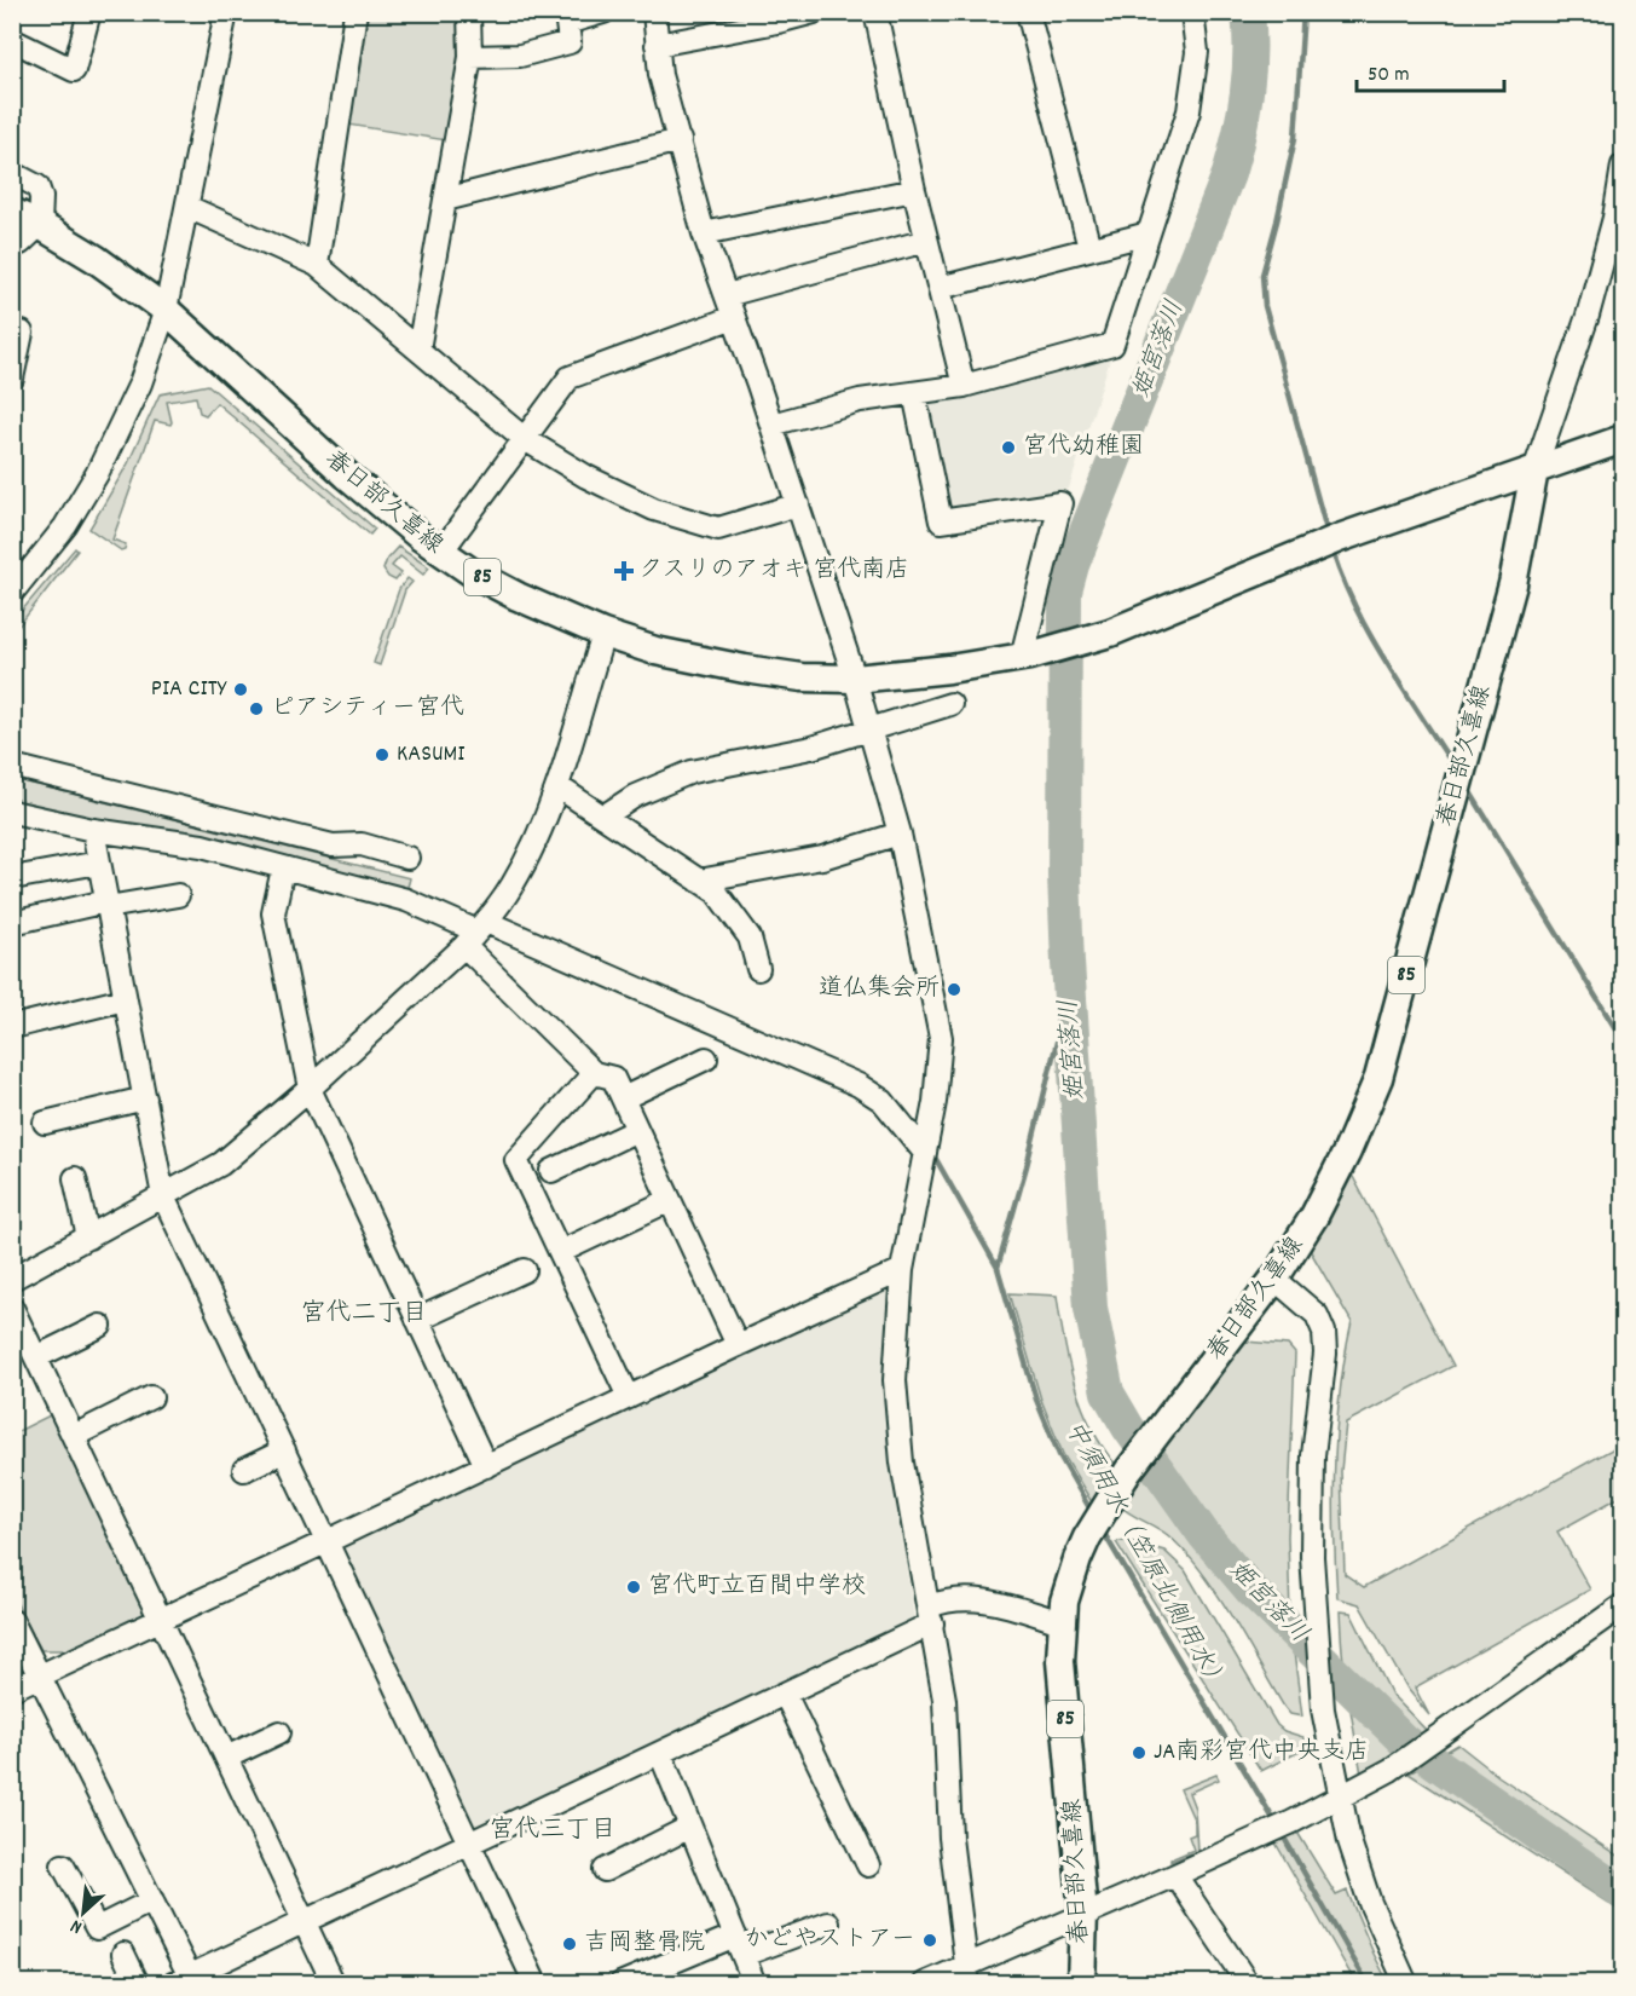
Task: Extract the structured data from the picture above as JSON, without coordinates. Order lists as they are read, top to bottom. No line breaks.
{"streets":{"main road":["春日部久喜線","85"]},"crossings":[["春日部久喜線","85"]],"districts":["宮代二丁目","宮代三丁目"],"water":["姫宮落川","中須用水（笠原北側用水）"],"places":{"other":["宮代幼稚園","PIA CITY","ピアシティー宮代","KASUMI","道仏集会所","宮代町立百間中学校","JA南彩宮代中央支店","かどやストアー","吉岡整骨院"],"health":["クスリのアオキ 宮代南店"]},"scale_bar":"50 m","north":"bottom left"}
